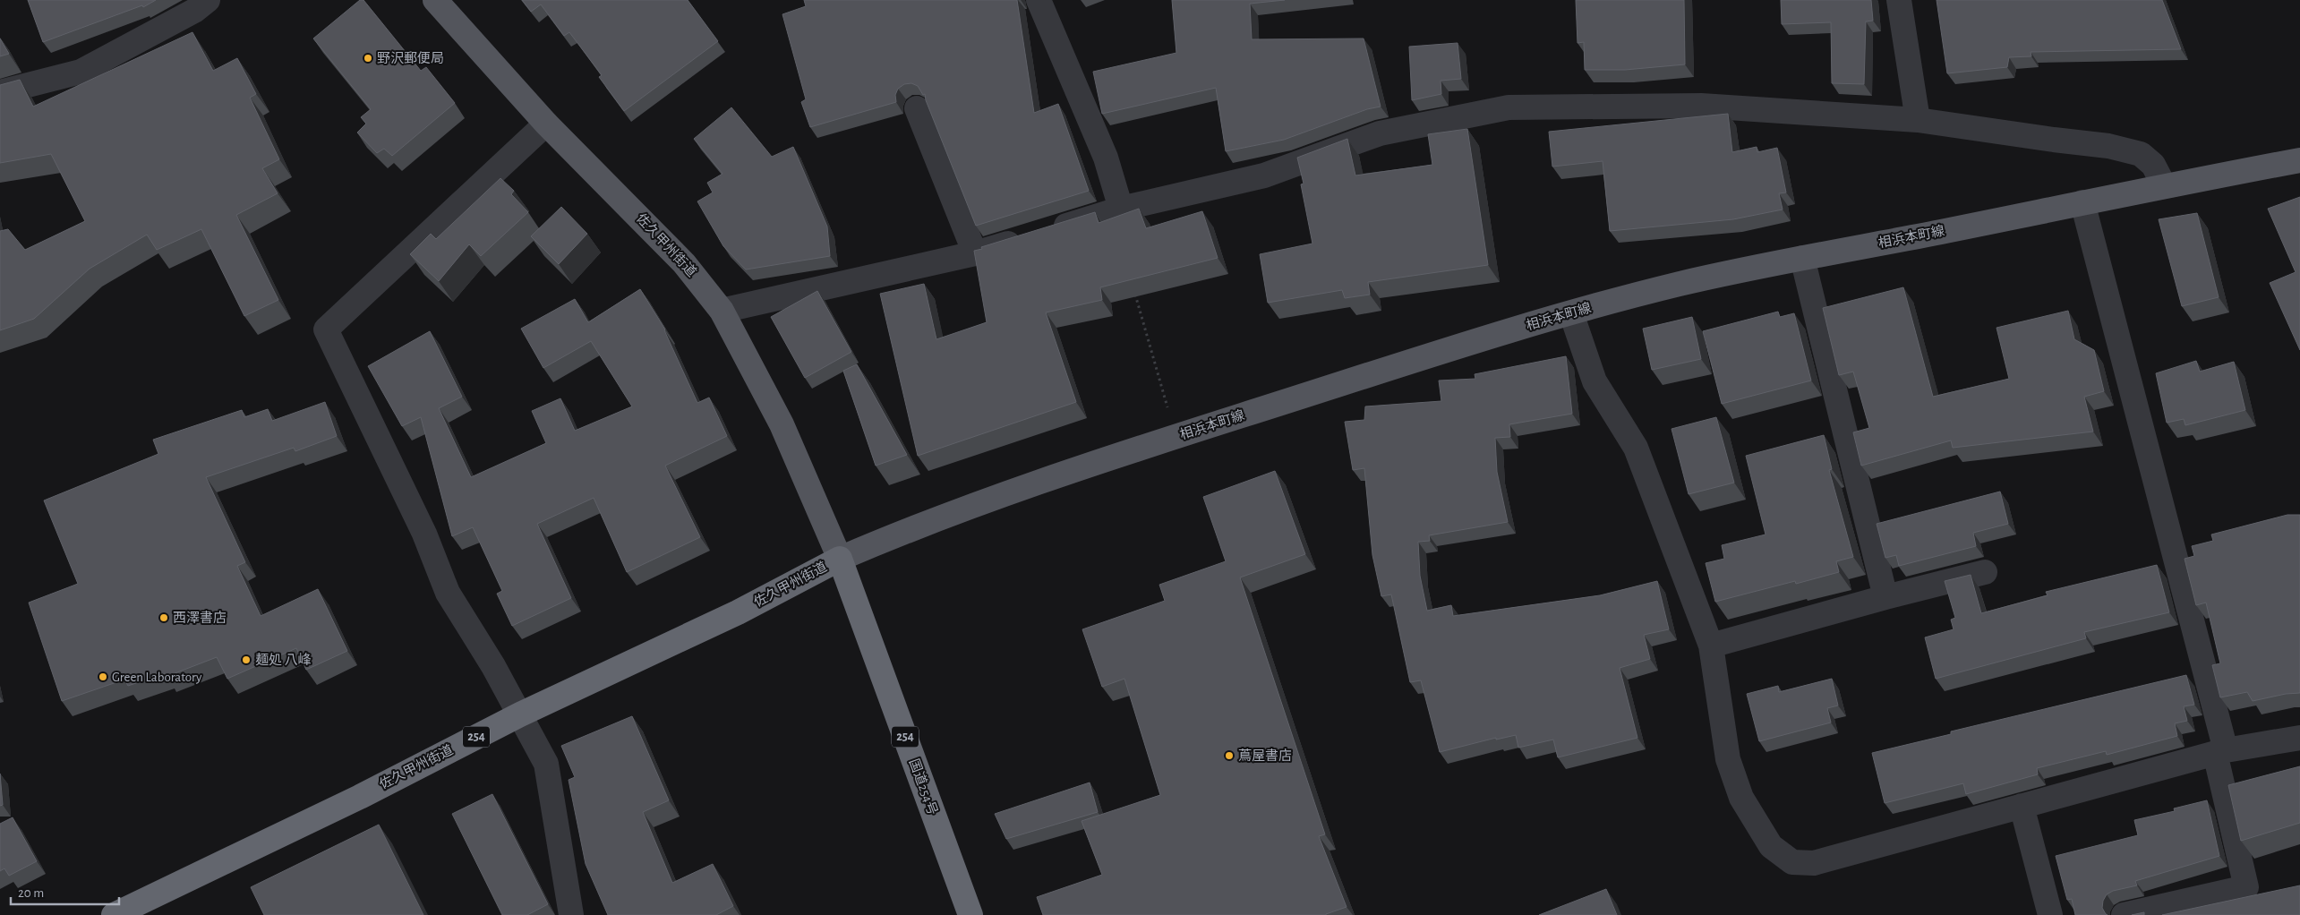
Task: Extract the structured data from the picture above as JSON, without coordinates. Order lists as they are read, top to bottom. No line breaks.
{"streets":{"highway":["佐久甲州街道","254","国道254号"],"main road":["相浜本町線"]},"crossings":[["相浜本町線","佐久甲州街道"],["相浜本町線","国道254号"],["佐久甲州街道","国道254号"]],"places":["野沢郵便局","西澤書店","麺処 八峰","Green Laboratory","蔦屋書店"],"scale_bar":"20 m"}
